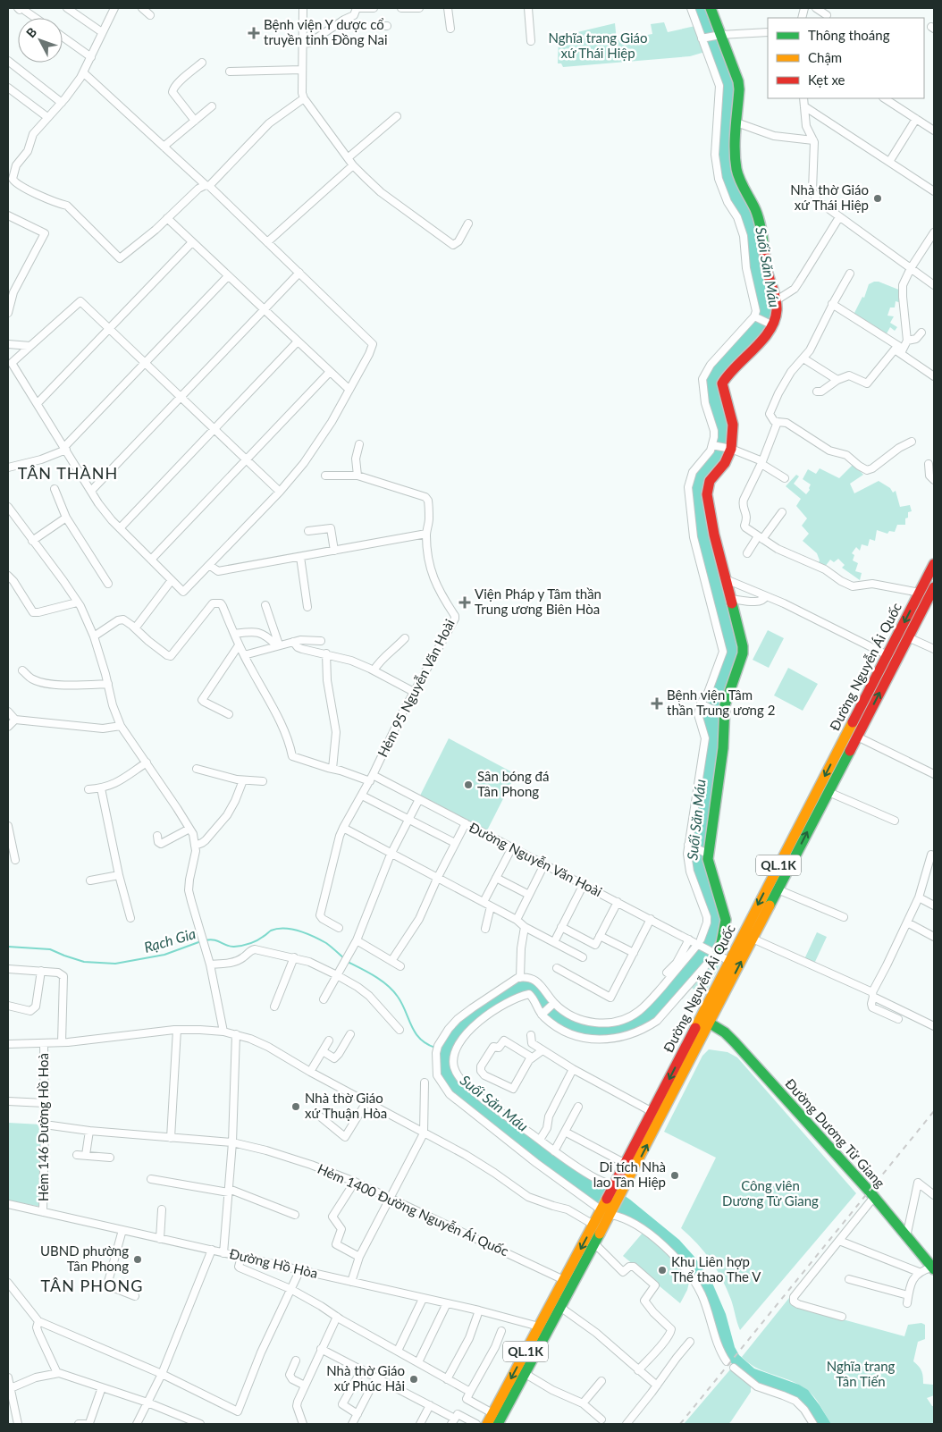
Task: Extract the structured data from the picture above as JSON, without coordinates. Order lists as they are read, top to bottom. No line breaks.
{"streets":{"main road":["Đường Nguyễn Ái Quốc","QL.1K","Đường Dương Tử Giang"],"street":["Hẻm 95 Nguyễn Văn Hoài","Đường Nguyễn Văn Hoài","Hẻm 146 Đường Hồ Hoà","Hẻm 1400 Đường Nguyễn Ái Quốc","Đường Hồ Hòa"]},"crossings":[["Đường Nguyễn Ái Quốc","Đường Dương Tử Giang"],["Đường Nguyễn Ái Quốc","Hẻm 1400 Đường Nguyễn Ái Quốc"],["Đường Nguyễn Ái Quốc","Đường Hồ Hòa"],["Hẻm 95 Nguyễn Văn Hoài","Đường Nguyễn Văn Hoài"],["Hẻm 146 Đường Hồ Hoà","Hẻm 1400 Đường Nguyễn Ái Quốc"],["Hẻm 146 Đường Hồ Hoà","Đường Hồ Hòa"]],"districts":["TÂN THÀNH","TÂN PHONG"],"water":["Suối Săn Máu","Rạch Gia"],"parks":["Nghĩa trang Giáo xứ Thái Hiệp","Công viên Dương Tử Giang","Nghĩa trang Tân Tiến"],"places":{"health":["Bệnh viện Y dược cổ truyền tỉnh Đồng Nai","Viện Pháp y Tâm thần Trung ương Biên Hòa","Bệnh viện Tâm thần Trung ương 2"],"other":["Nhà thờ Giáo xứ Thái Hiệp","Sân bóng đá Tân Phong","Nhà thờ Giáo xứ Thuận Hòa","Di tích Nhà lao Tân Hiệp","UBND phường Tân Phong","Khu Liên hợp Thể thao The V","Nhà thờ Giáo xứ Phúc Hải"]},"legend":["Thông thoáng","Chậm","Kẹt xe"],"north":"top left"}
